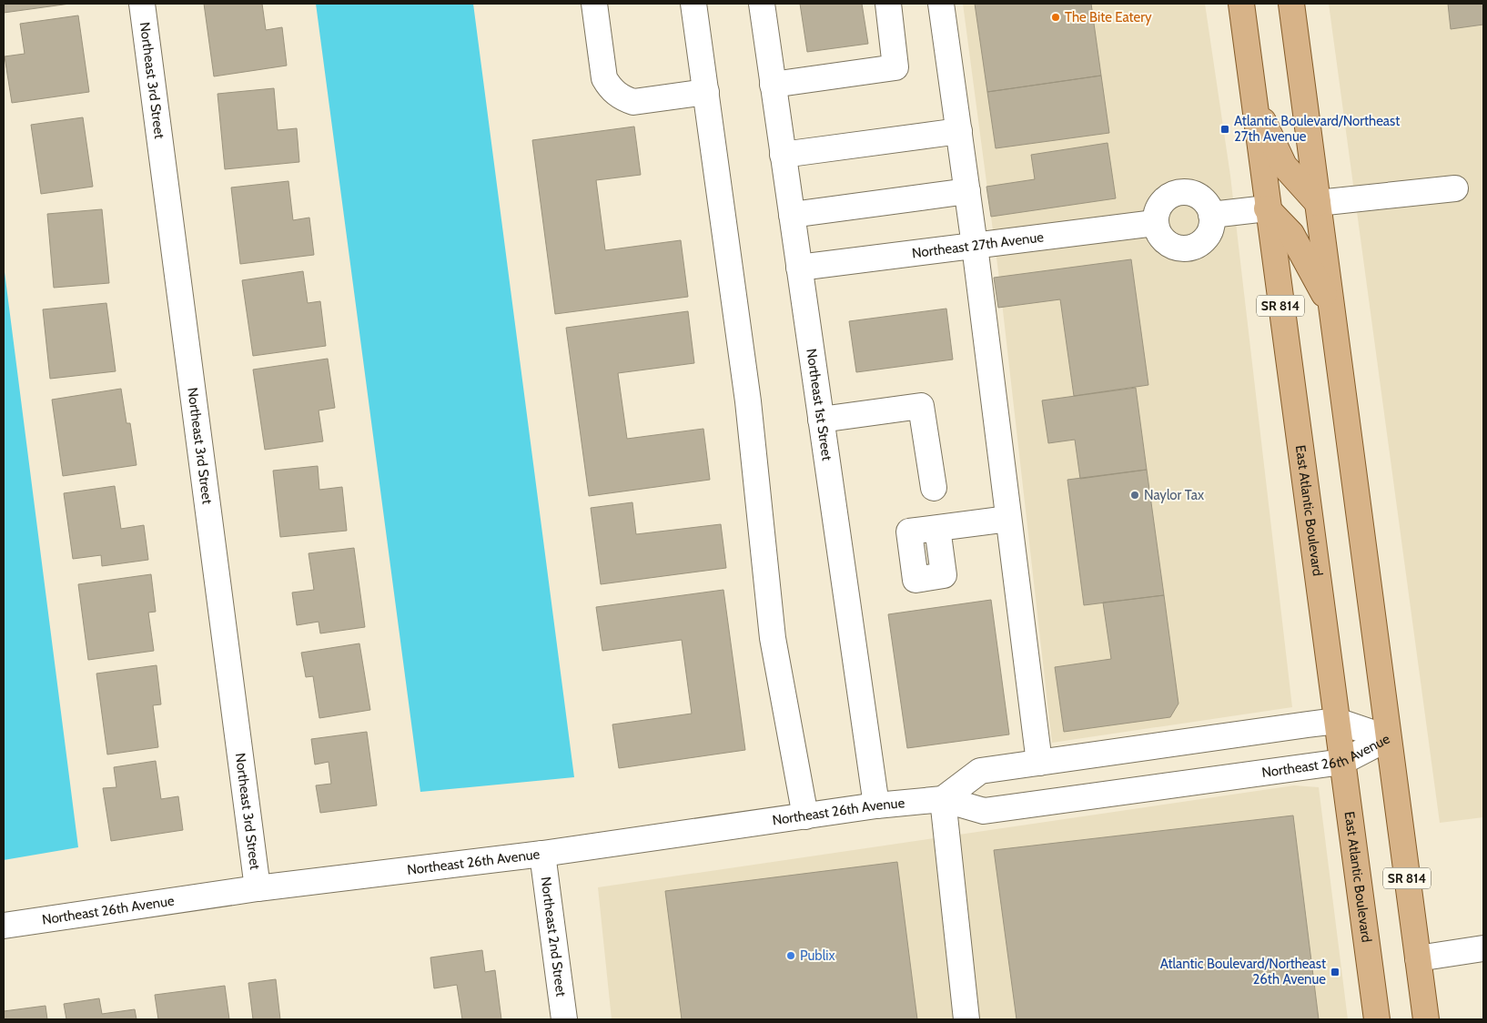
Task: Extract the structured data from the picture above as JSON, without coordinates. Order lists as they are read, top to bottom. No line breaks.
{"streets":{"main road":["SR 814","East Atlantic Boulevard"],"street":["Northeast 3rd Street","Northeast 27th Avenue","Northeast 1st Street","Northeast 26th Avenue","Northeast 2nd Street"]},"crossings":[["Northeast 3rd Street","Northeast 26th Avenue"],["Northeast 27th Avenue","Northeast 1st Street"],["SR 814","Northeast 26th Avenue"],["Northeast 1st Street","Northeast 26th Avenue"],["East Atlantic Boulevard","Northeast 26th Avenue"],["Northeast 26th Avenue","Northeast 2nd Street"]],"places":{"other":["The Bite Eatery","Naylor Tax","Publix"],"transit":["Atlantic Boulevard/Northeast 27th Avenue","Atlantic Boulevard/Northeast 26th Avenue"]}}
